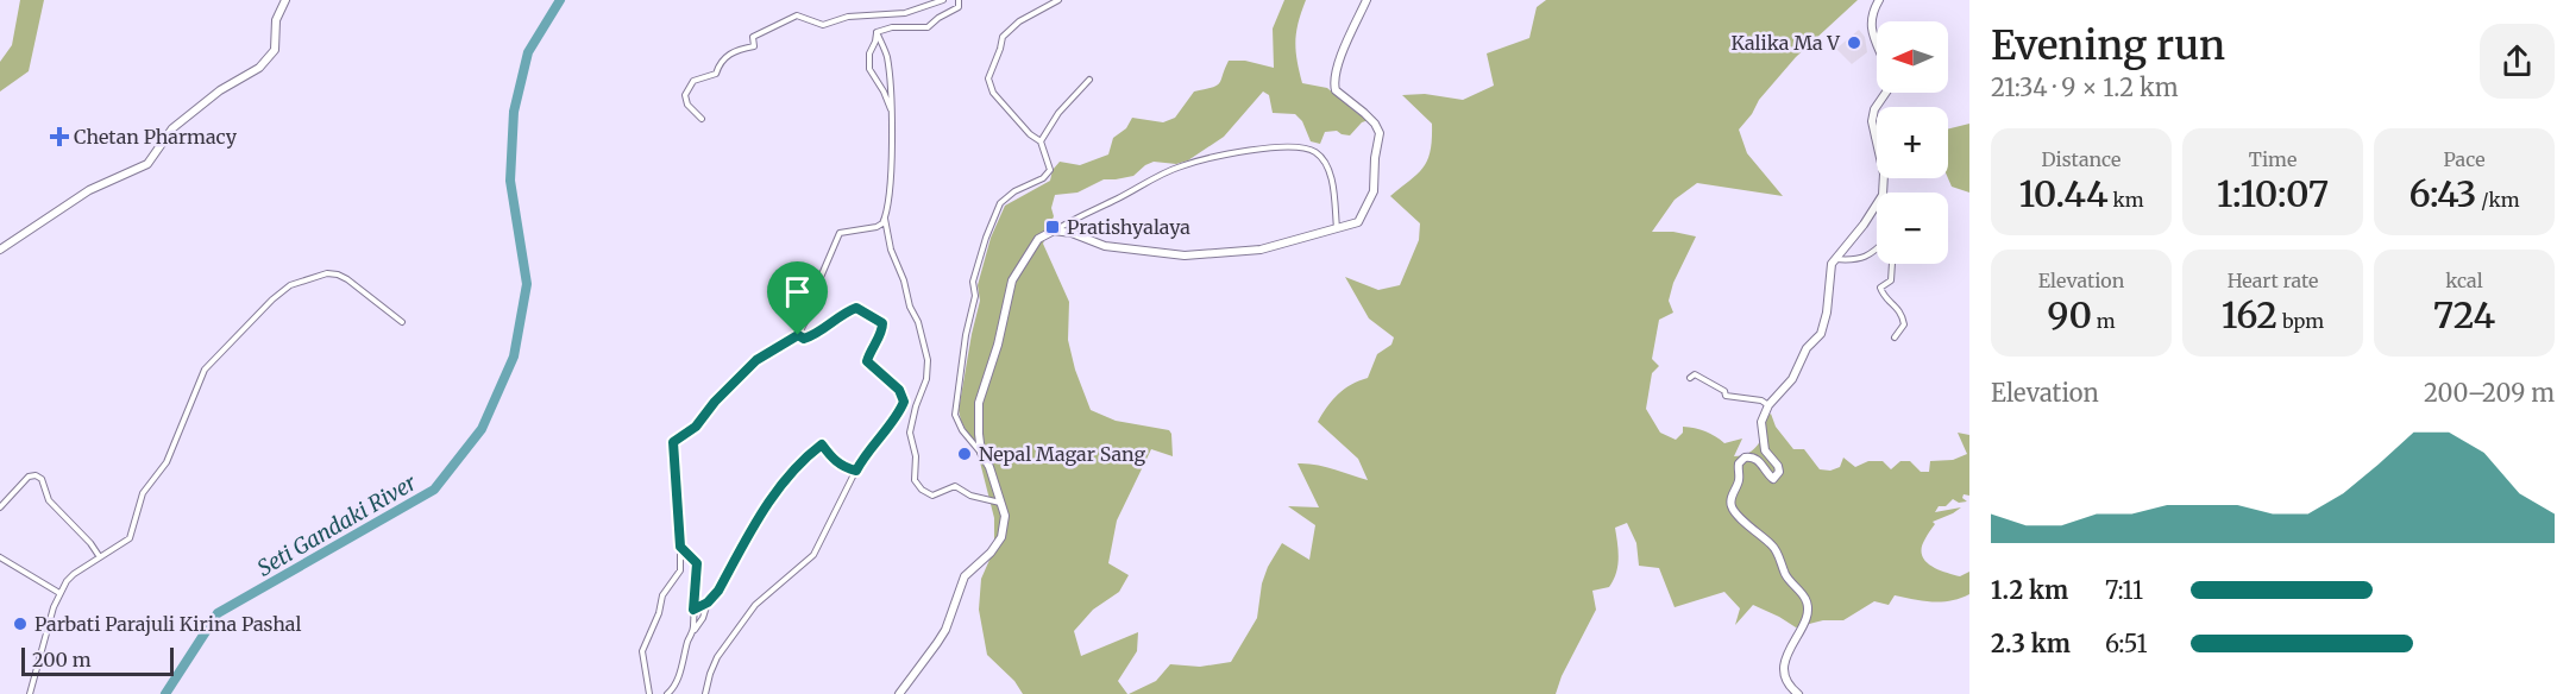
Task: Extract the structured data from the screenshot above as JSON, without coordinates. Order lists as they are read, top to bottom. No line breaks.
{"water":["Seti Gandaki River"],"places":{"other":["Kalika Ma V","Nepal Magar Sang","Parbati Parajuli Kirina Pashal"],"health":["Chetan Pharmacy"],"transit":["Pratishyalaya"]},"scale_bar":"200 m","north":"left","page":{"heading":["Evening run","21:34 · 9 × 1.2 km"],"map_buttons":["+","−"],"stats":[["Distance","10.44 km"],["Time","1:10:07"],["Pace","6:43 /km"],["Elevation","90 m"],["Heart rate","162 bpm"],["kcal","724"]],"chart":["Elevation","200–209 m"],"list":[{"name":"1.2 km","note":"7:11"},{"name":"2.3 km","note":"6:51"}],"scale":"200 m"}}
